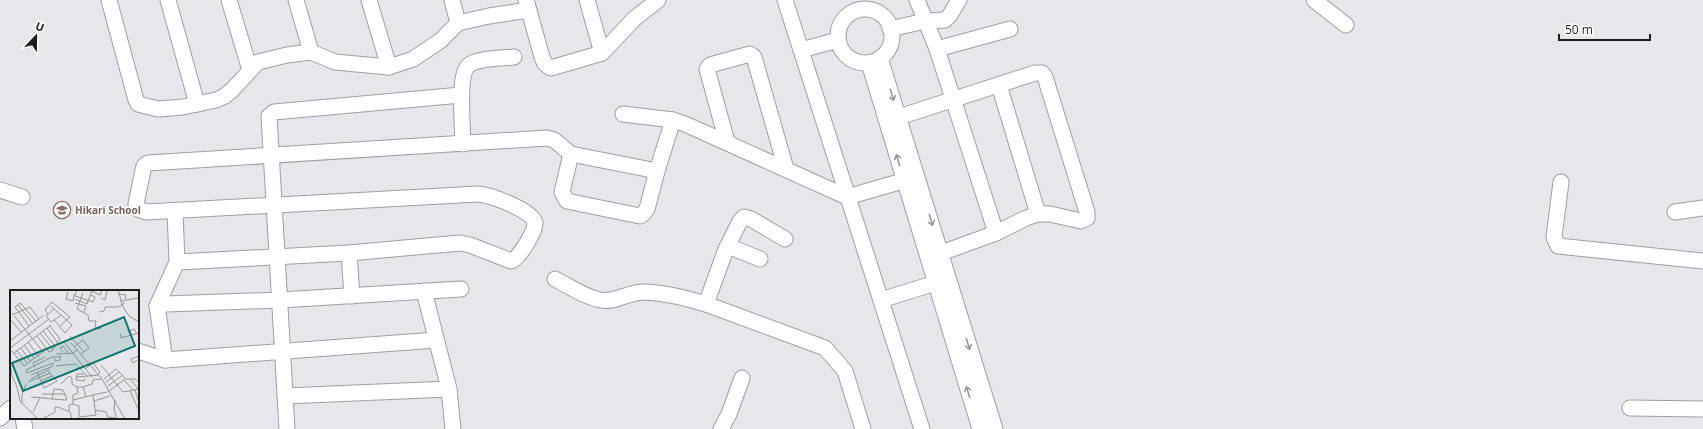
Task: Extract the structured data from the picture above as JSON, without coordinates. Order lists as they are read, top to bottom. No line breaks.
{"places":{"school or university":["Hikari School"]},"scale_bar":"50 m","north":"top"}
